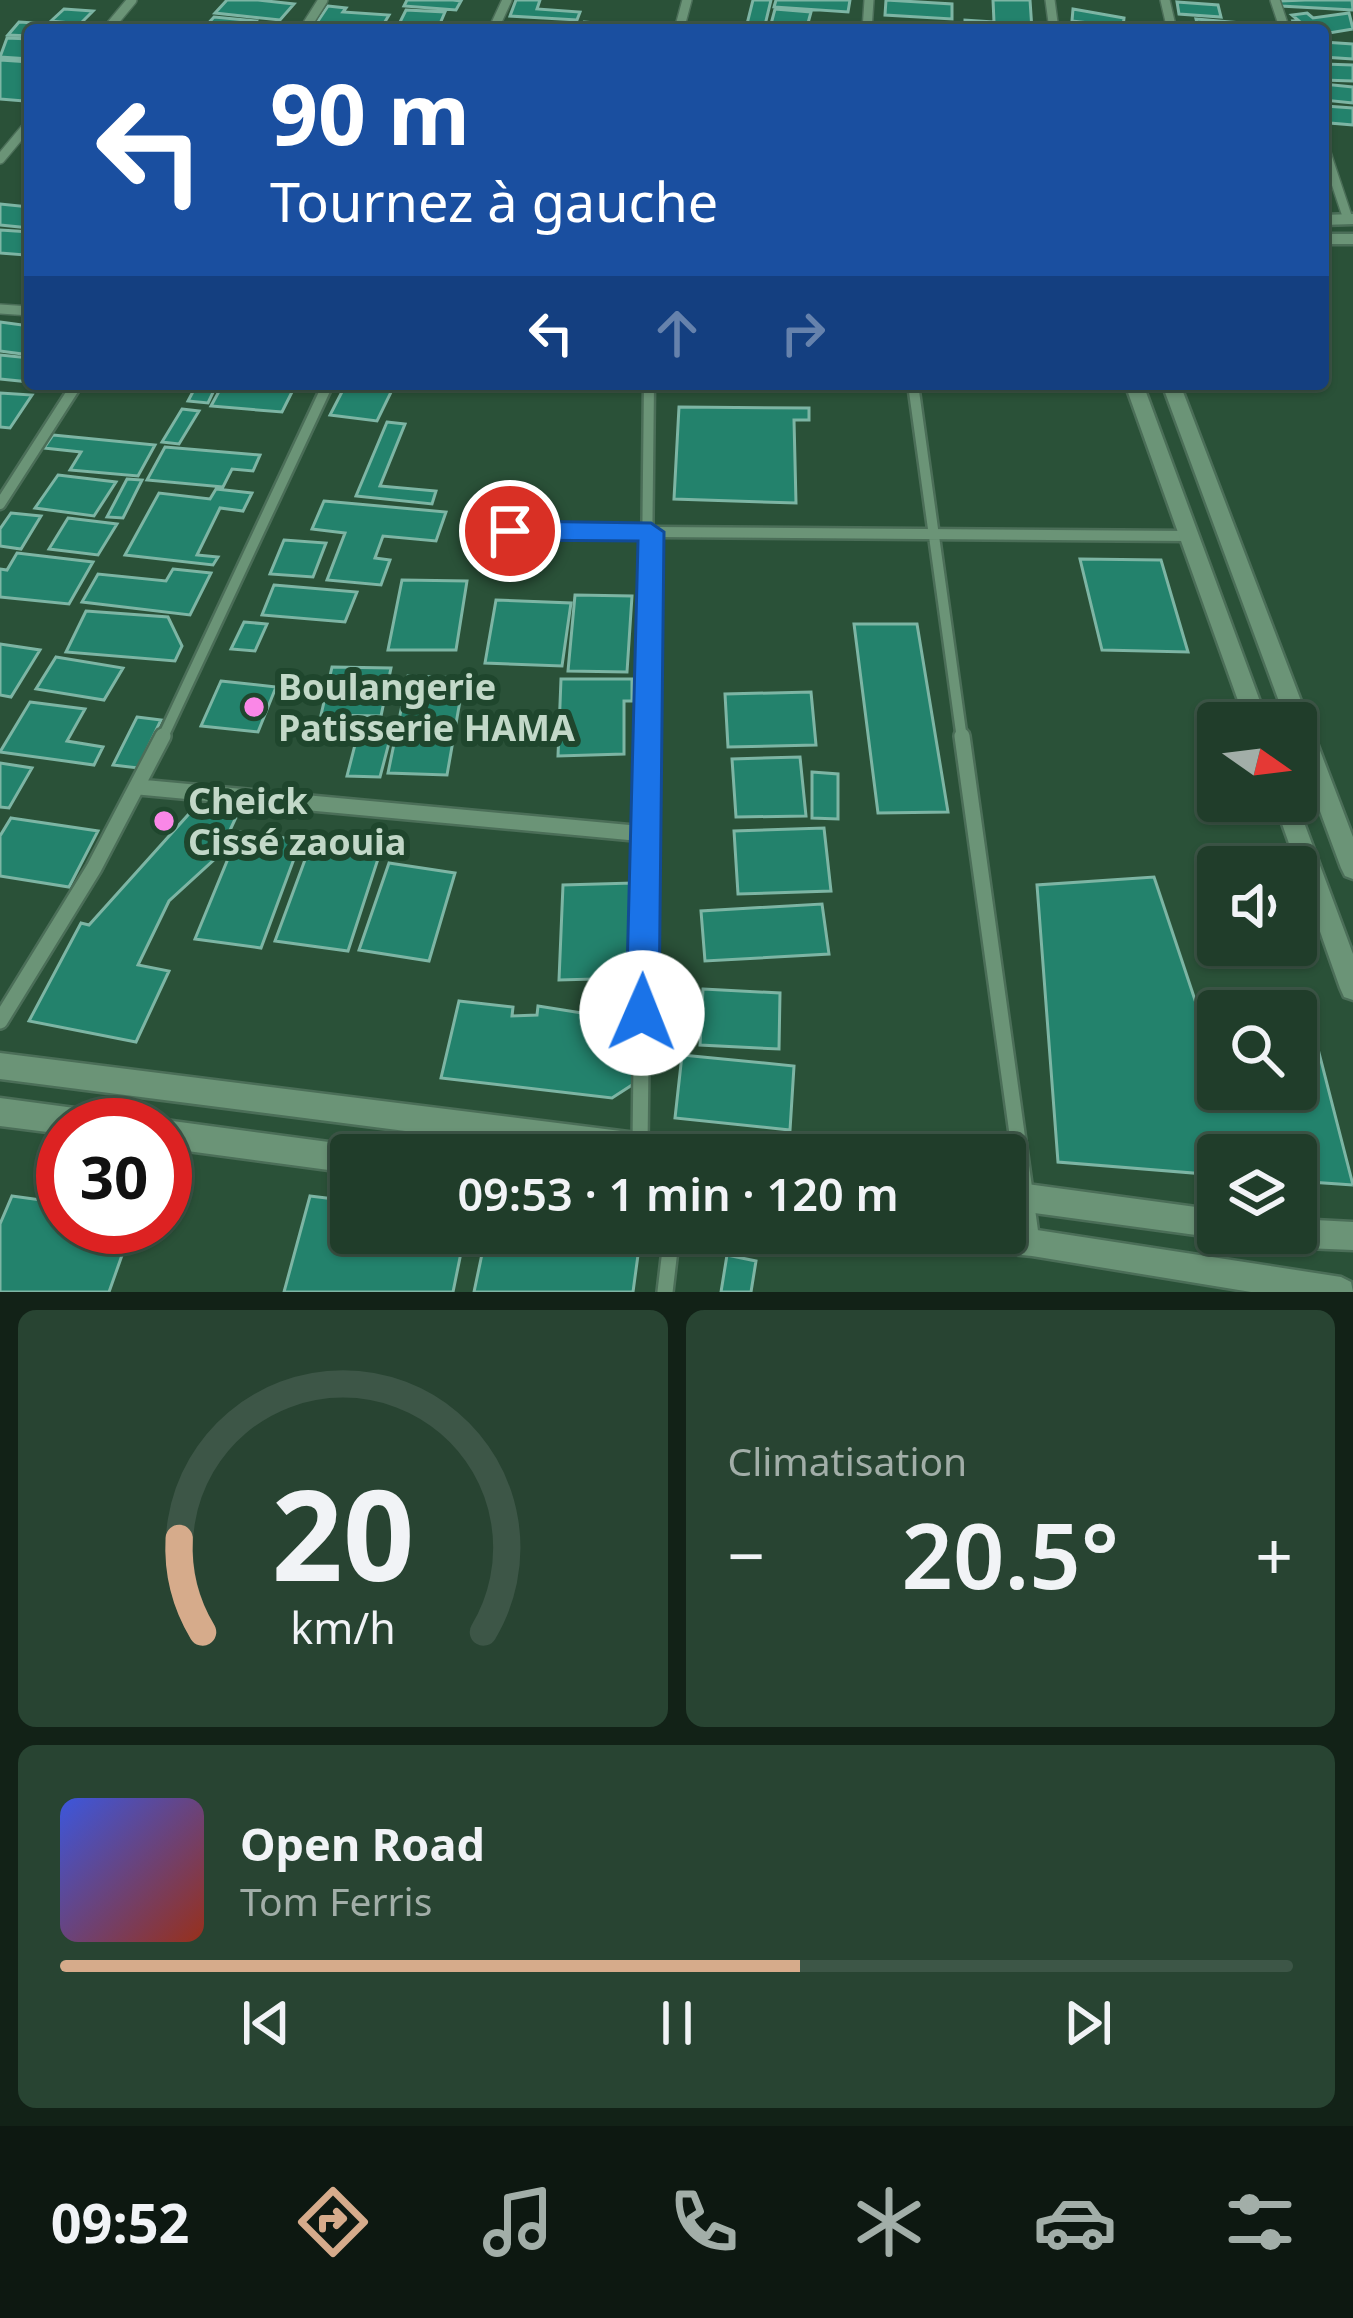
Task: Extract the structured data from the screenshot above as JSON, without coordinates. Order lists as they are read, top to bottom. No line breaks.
{"places":["Boulangerie Patisserie HAMA","Cheick Cissé zaouia"],"north":"right","page":{"turn":["90 m","Tournez à gauche"],"limit":"30","trip":"09:53 · 1 min · 120 m","tile":"Climatisation","heat":["−","20.5°","+"],"song":["Open Road","Tom Ferris"],"tabs":"09:52","gauge":["20","km/h"]}}
